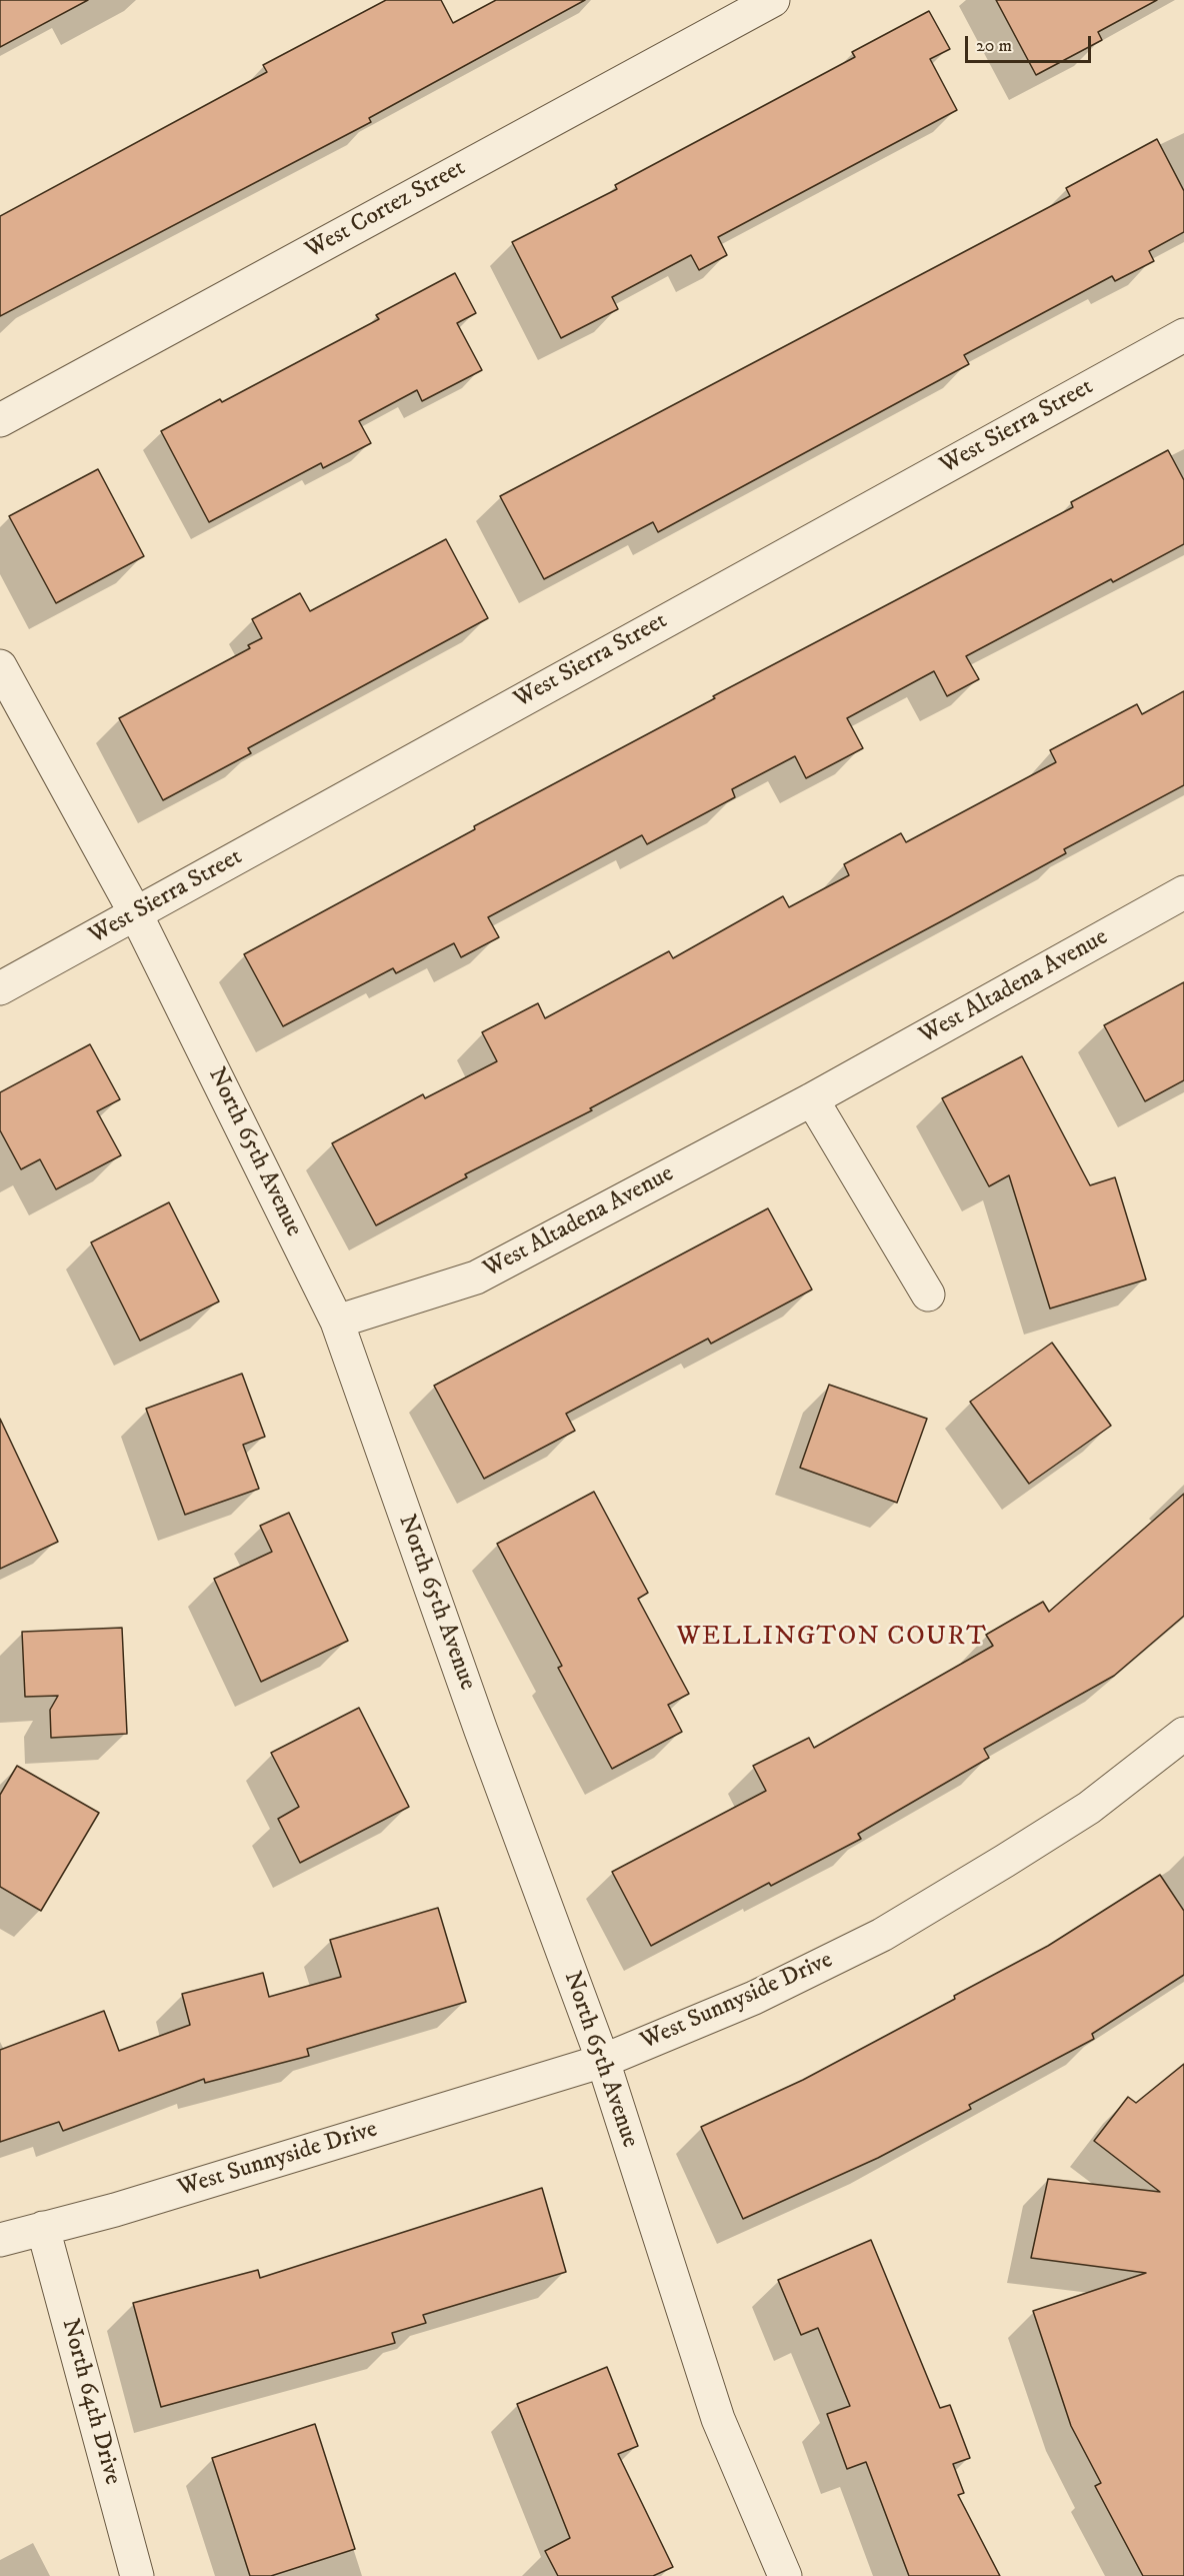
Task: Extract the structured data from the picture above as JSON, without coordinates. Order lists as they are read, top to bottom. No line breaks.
{"streets":{"street":["West Cortez Street","West Sierra Street","West Altadena Avenue","North 65th Avenue","West Sunnyside Drive","North 64th Drive"]},"crossings":[["West Sierra Street","North 65th Avenue"],["West Altadena Avenue","North 65th Avenue"],["North 65th Avenue","West Sunnyside Drive"],["West Sunnyside Drive","North 64th Drive"]],"districts":["WELLINGTON COURT"],"scale_bar":"20 m"}
